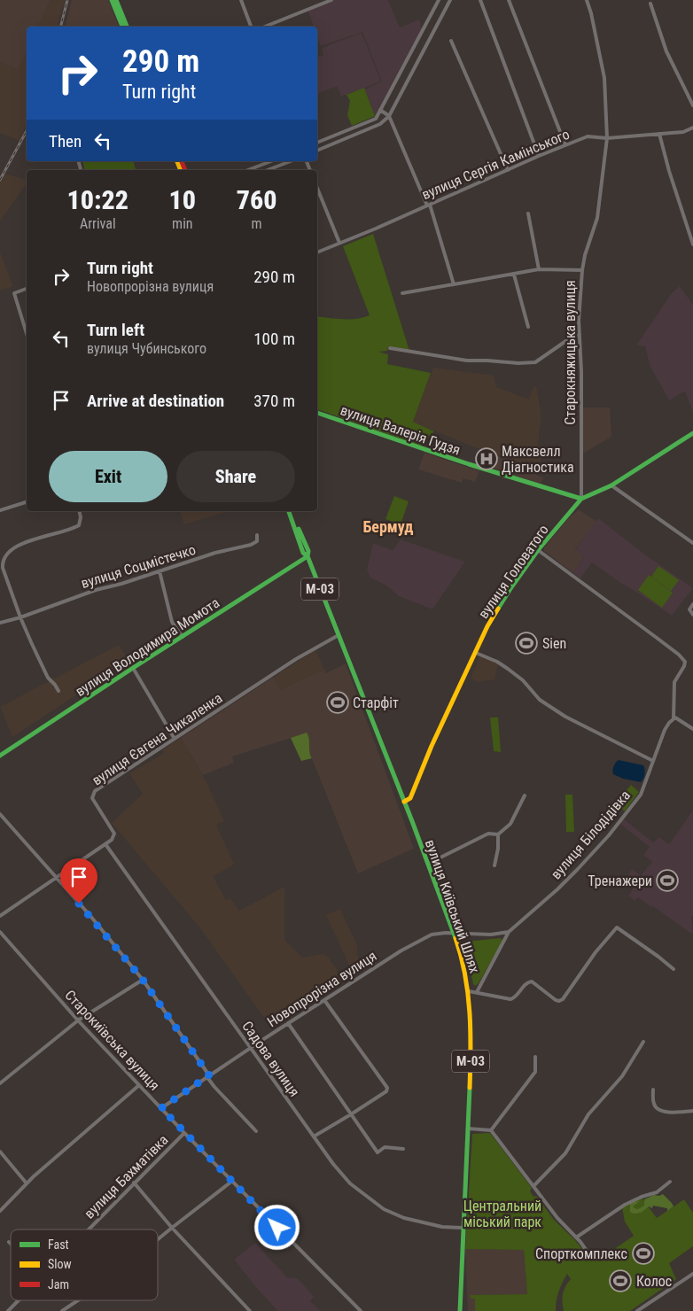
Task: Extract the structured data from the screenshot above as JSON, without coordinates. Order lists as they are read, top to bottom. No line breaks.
{"streets":{"main road":["вулиця Валерія Гудзя","вулиця Головатого","М-03","вулиця Володимира Момота","вулиця Київський Шлях"],"street":["вулиця Сергія Камінського","Старокняжицька вулиця","вулиця Соцмістечко","вулиця Євгена Чикаленка","вулиця Білодідівка","Новопрорізна вулиця","Старокиївська вулиця","Садова вулиця","вулиця Бахматівка"]},"crossings":[["вулиця Сергія Камінського","Старокняжицька вулиця"],["Старокняжицька вулиця","вулиця Валерія Гудзя"],["Старокняжицька вулиця","вулиця Головатого"],["вулиця Валерія Гудзя","вулиця Головатого"],["вулиця Головатого","вулиця Київський Шлях"],["вулиця Володимира Момота","вулиця Київський Шлях"],["вулиця Євгена Чикаленка","вулиця Київський Шлях"],["вулиця Євгена Чикаленка","Садова вулиця"],["вулиця Білодідівка","Новопрорізна вулиця"],["вулиця Київський Шлях","Новопрорізна вулиця"],["вулиця Київський Шлях","Садова вулиця"],["Новопрорізна вулиця","Старокиївська вулиця"],["Новопрорізна вулиця","Садова вулиця"],["Старокиївська вулиця","вулиця Бахматівка"]],"districts":["Бермуд"],"parks":["Центральний міський парк"],"places":{"hospital":["Максвелл Діагностика"],"sports":["Sien","Старфіт","Тренажери","Спорткомплекс","Колос"]},"legend":["Fast","Slow","Jam"],"page":{"turn":["290 m","Turn right"],"then":"Then","eta":["10:22","Arrival","10","min","760","m"],"list":[{"name":"Turn right","note":"Новопрорізна вулиця","value":"290 m"},{"name":"Turn left","note":"вулиця Чубинського","value":"100 m"},{"name":"Arrive at destination","value":"370 m"}],"buttons":["Exit","Share"]}}
